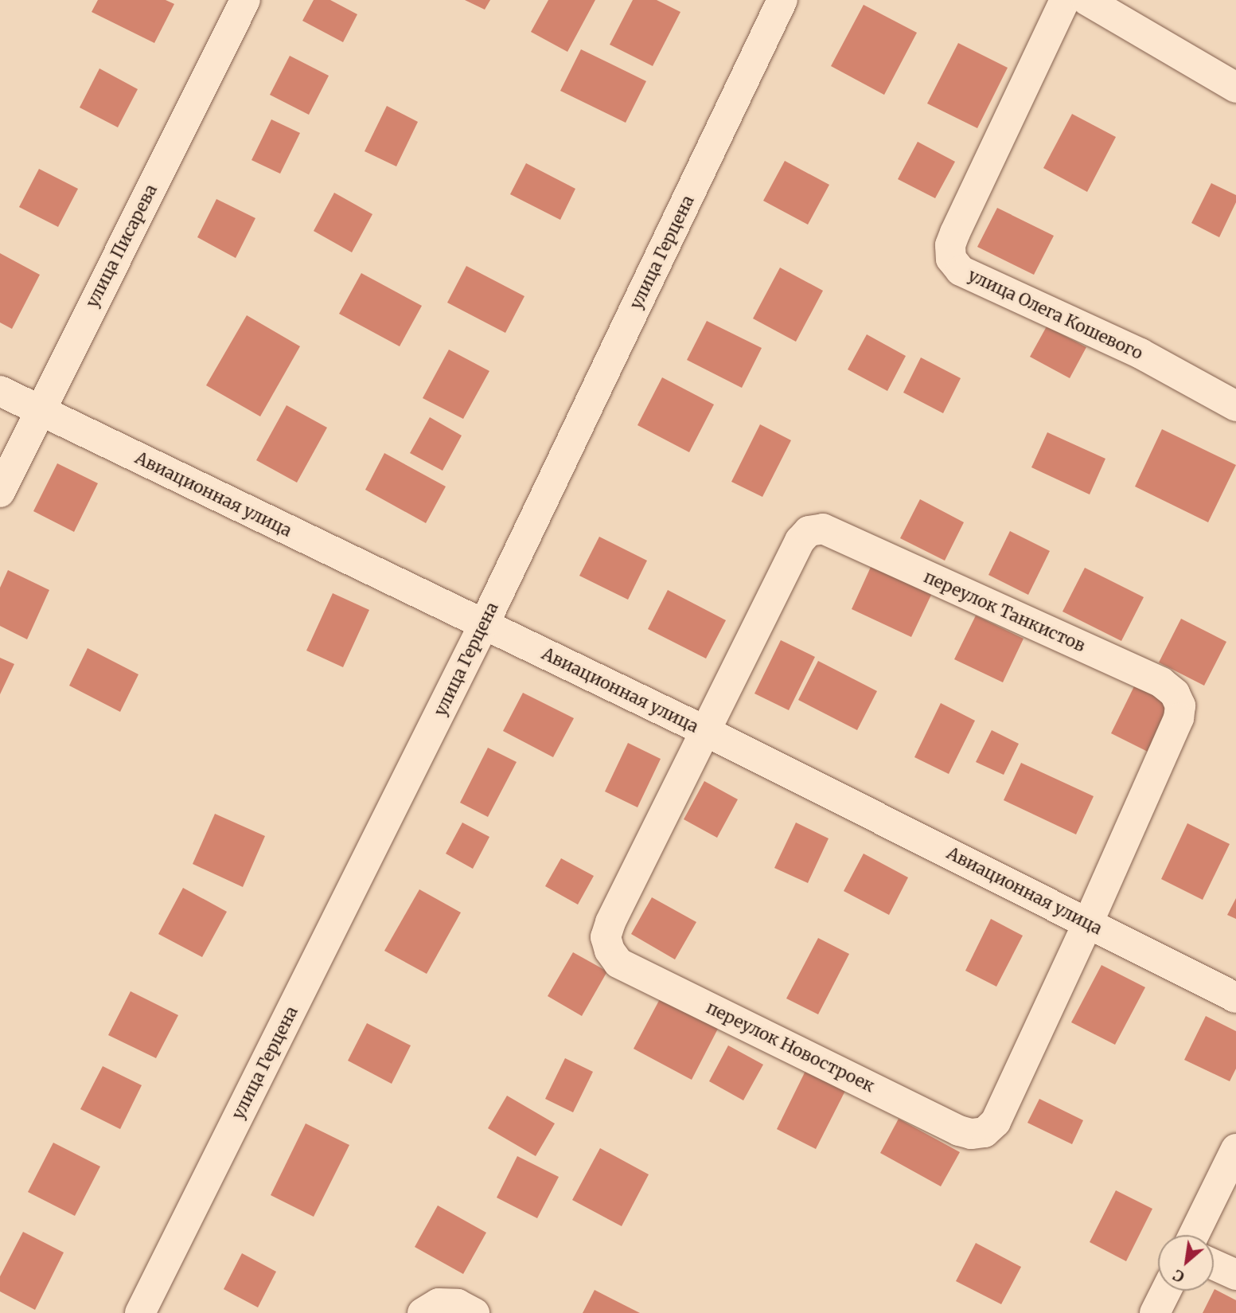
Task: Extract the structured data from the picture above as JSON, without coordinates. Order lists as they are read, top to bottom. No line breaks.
{"streets":{"street":["улица Писарева","улица Герцена","улица Олега Кошевого","Авиационная улица","переулок Танкистов","переулок Новостроек"]},"crossings":[["улица Писарева","Авиационная улица"],["улица Герцена","Авиационная улица"],["Авиационная улица","переулок Танкистов"],["Авиационная улица","переулок Новостроек"],["переулок Танкистов","переулок Новостроек"]],"north":"bottom left"}
